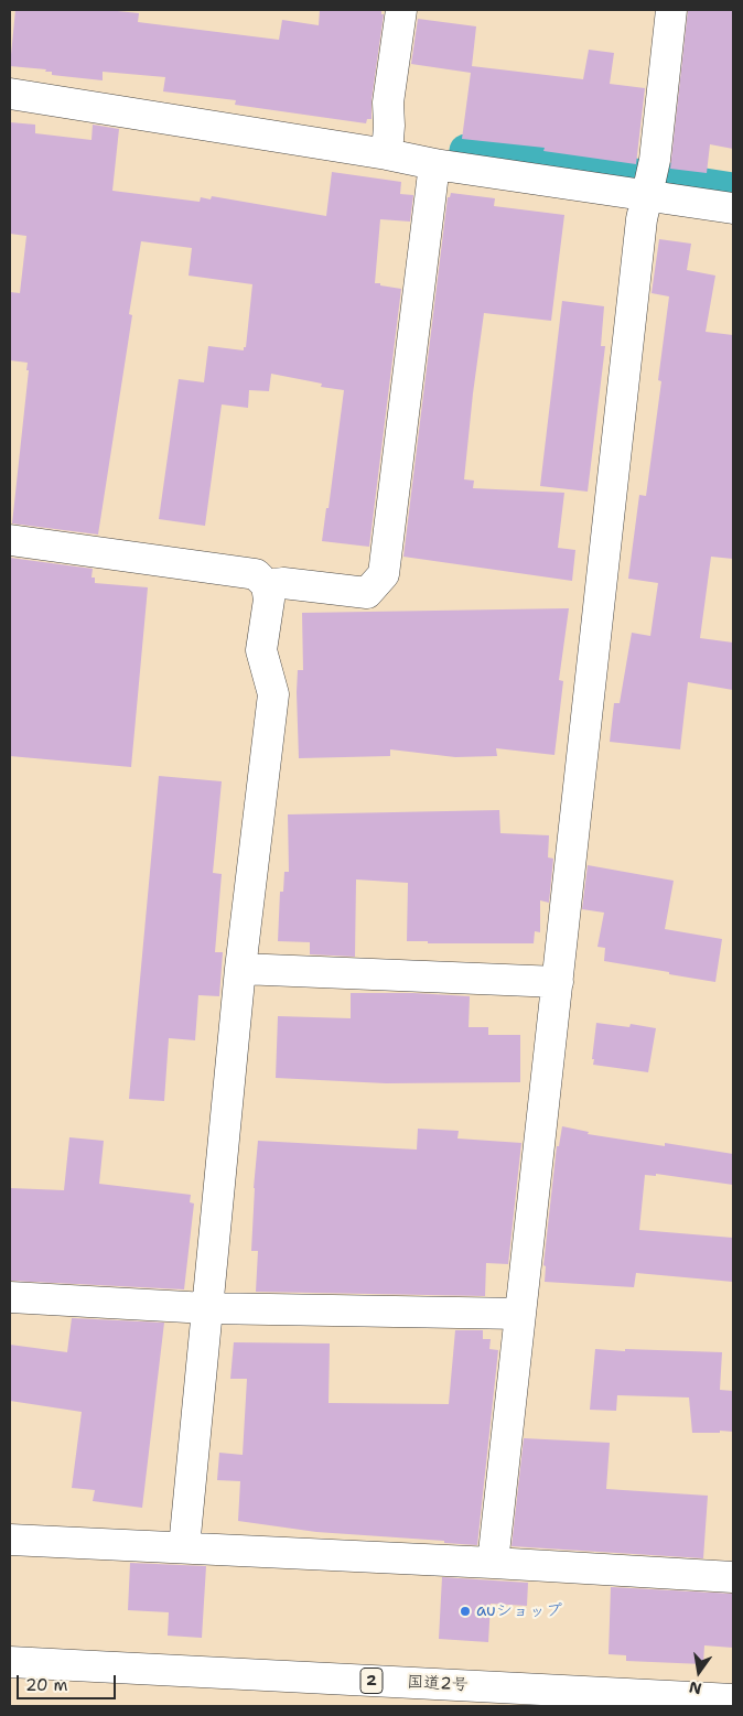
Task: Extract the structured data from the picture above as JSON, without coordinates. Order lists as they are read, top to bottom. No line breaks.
{"streets":{"main road":["2","国道2号"]},"places":["auショップ"],"scale_bar":"20 m","north":"bottom"}
